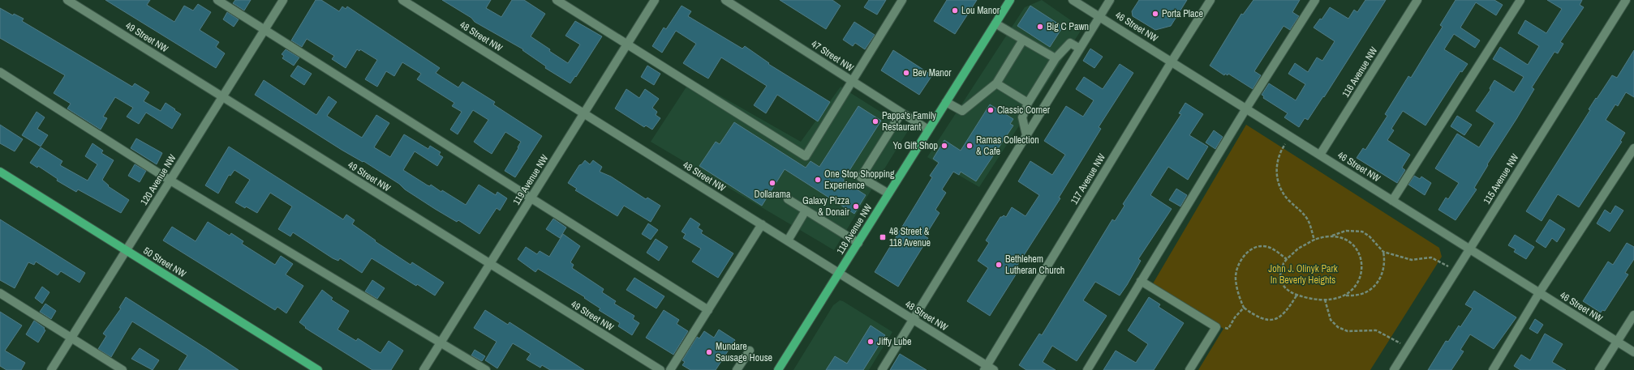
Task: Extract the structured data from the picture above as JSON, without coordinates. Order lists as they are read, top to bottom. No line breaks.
{"streets":{"main road":["118 Avenue NW","50 Street NW"],"street":["46 Street NW","48 Street NW","49 Street NW","47 Street NW","116 Avenue NW","117 Avenue NW","115 Avenue NW","120 Avenue NW","119 Avenue NW"]},"crossings":[["46 Street NW","116 Avenue NW"],["46 Street NW","117 Avenue NW"],["46 Street NW","115 Avenue NW"],["48 Street NW","117 Avenue NW"],["48 Street NW","119 Avenue NW"],["48 Street NW","118 Avenue NW"],["49 Street NW","120 Avenue NW"],["49 Street NW","119 Avenue NW"],["47 Street NW","118 Avenue NW"],["120 Avenue NW","50 Street NW"]],"parks":["John J. Olinyk Park In Beverly Heights"],"places":{"other":["Lou Manor","Porta Place","Big C Pawn","Bev Manor","Classic Corner","Pappa's Family Restaurant","Yo Gift Shop","Ramas Collection & Cafe","One Stop Shopping Experience","Dollarama","Galaxy Pizza & Donair","Bethlehem Lutheran Church","Jiffy Lube","Mundare Sausage House"],"transit":["48 Street & 118 Avenue"]}}
